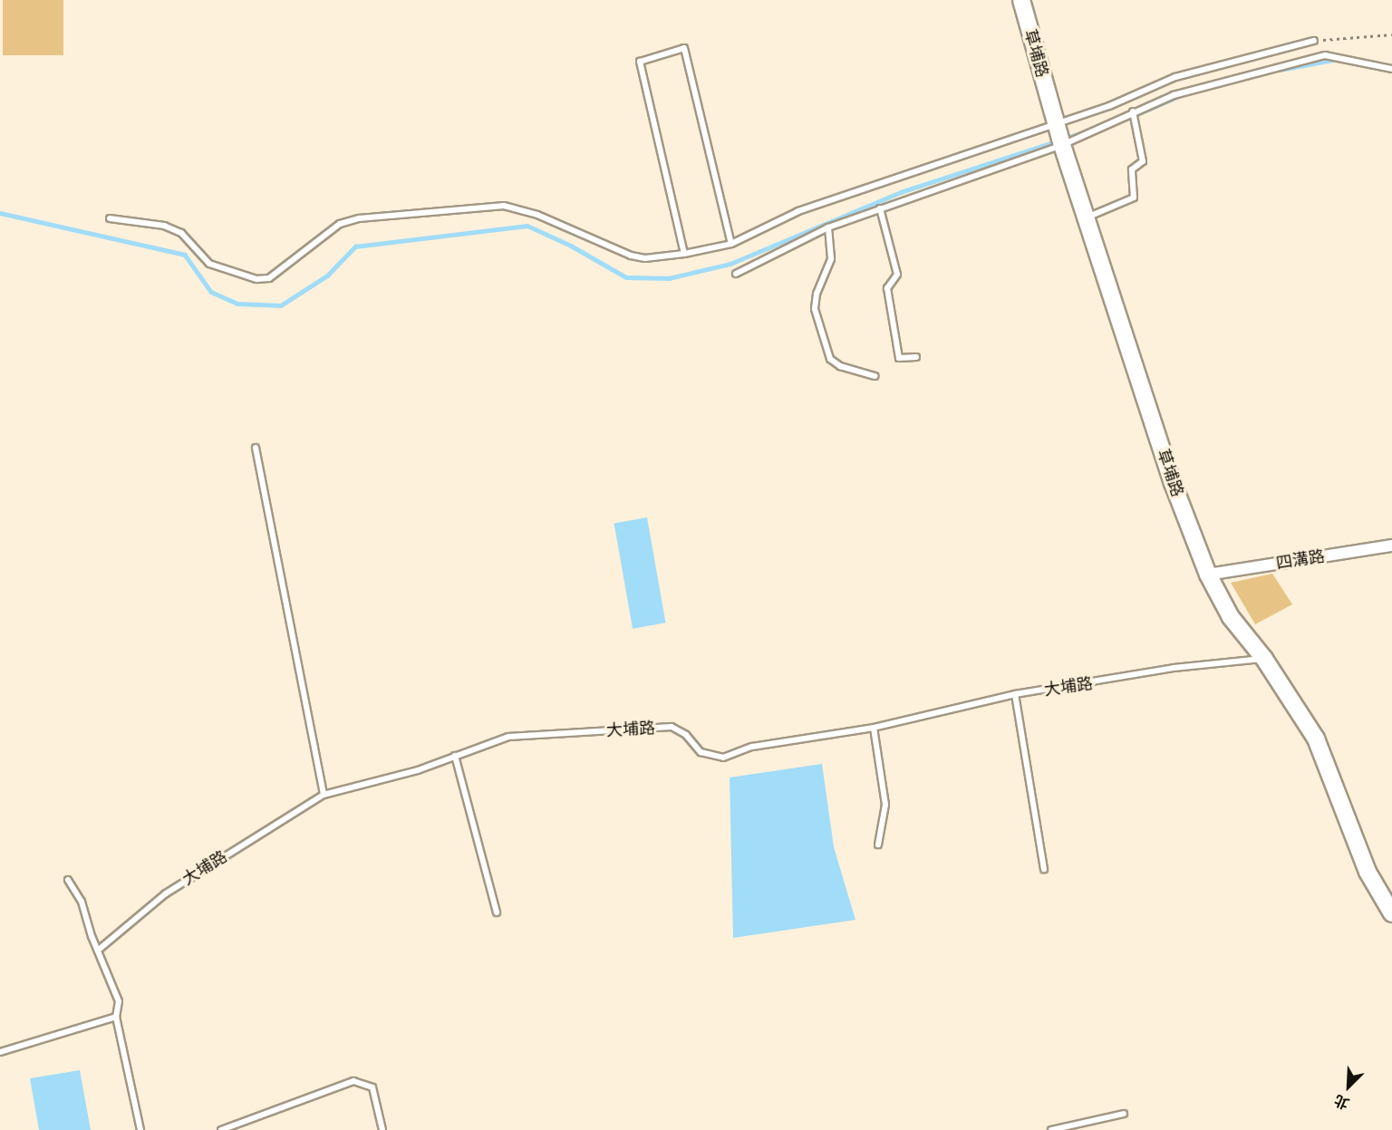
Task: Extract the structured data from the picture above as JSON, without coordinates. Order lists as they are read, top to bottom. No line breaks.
{"streets":{"street":["草埔路","四溝路"],"lane":["大埔路"]},"crossings":[["草埔路","四溝路"],["草埔路","大埔路"]],"north":"bottom left"}
